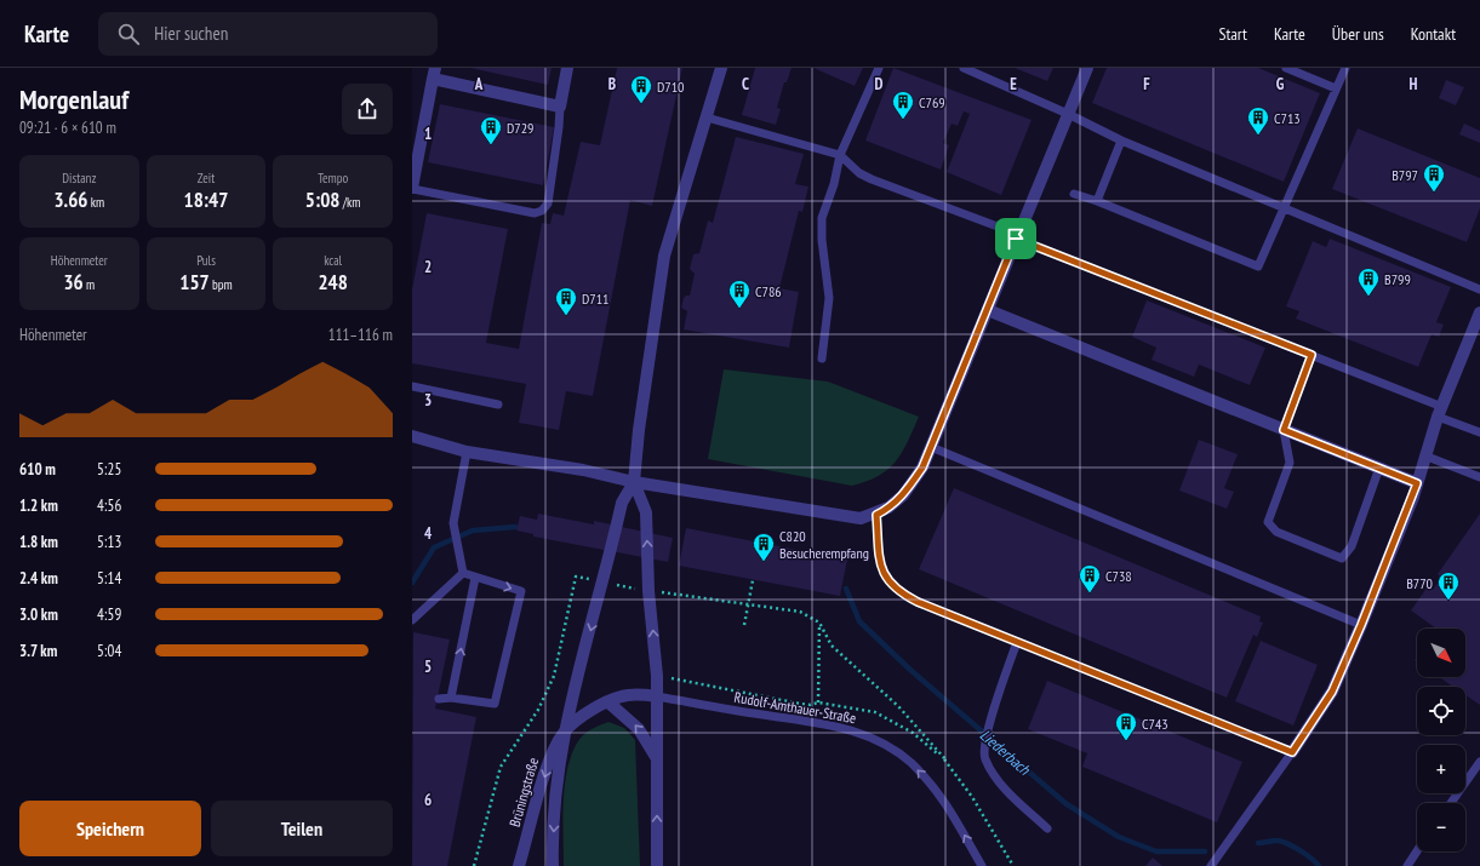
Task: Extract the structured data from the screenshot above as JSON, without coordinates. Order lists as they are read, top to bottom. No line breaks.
{"streets":{"street":["Brüningstraße"],"lane":["Rudolf-Amthauer-Straße"]},"one_way":["Rudolf-Amthauer-Straße"],"water":["Liederbach"],"places":{"building":["D710","C769","C713","D729","B797","B799","C786","D711","C820 Besucherempfang","C738","B770","C743"]},"north":"bottom right","page":{"header":"Karte","search":"Hier suchen","nav":["Start","Karte","Über uns","Kontakt"],"heading":["Morgenlauf","09:21 · 6 × 610 m"],"stats":[["Distanz","3.66 km"],["Zeit","18:47"],["Tempo","5:08 /km"],["Höhenmeter","36 m"],["Puls","157 bpm"],["kcal","248"]],"chart":["Höhenmeter","111–116 m"],"list":[{"name":"610 m","note":"5:25"},{"name":"1.2 km","note":"4:56"},{"name":"1.8 km","note":"5:13"},{"name":"2.4 km","note":"5:14"},{"name":"3.0 km","note":"4:59"},{"name":"3.7 km","note":"5:04"}],"map_buttons":["+","−"],"buttons":["Speichern","Teilen"]},"grid":{"columns":["A","B","C","D","E","F","G","H"],"rows":["1","2","3","4","5","6"]}}
